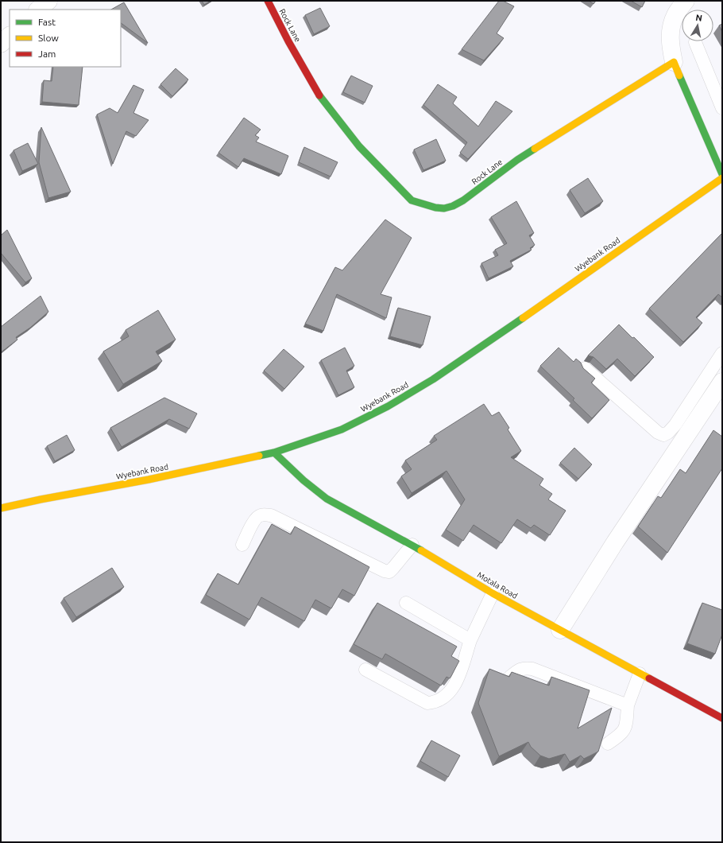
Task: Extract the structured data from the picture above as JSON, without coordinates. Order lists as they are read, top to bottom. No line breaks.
{"streets":{"street":["Rock Lane","Wyebank Road","Motala Road"]},"crossings":[["Wyebank Road","Motala Road"]],"legend":["Fast","Slow","Jam"],"north":"top"}
